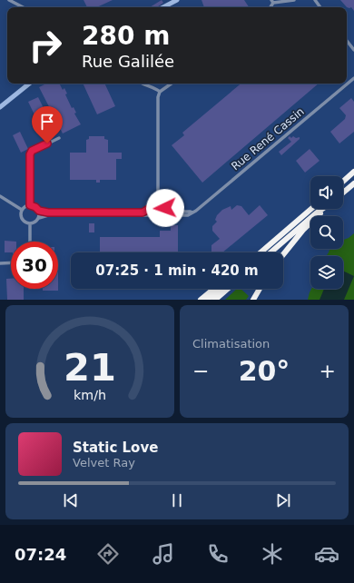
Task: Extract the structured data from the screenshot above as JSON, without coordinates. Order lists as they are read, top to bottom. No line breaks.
{"streets":{"street":["Rue René Cassin"]},"page":{"turn":["280 m","Rue Galilée"],"limit":"30","trip":"07:25 · 1 min · 420 m","tile":"Climatisation","heat":["−","20°","+"],"song":["Static Love","Velvet Ray"],"tabs":"07:24","gauge":["21","km/h"]}}
